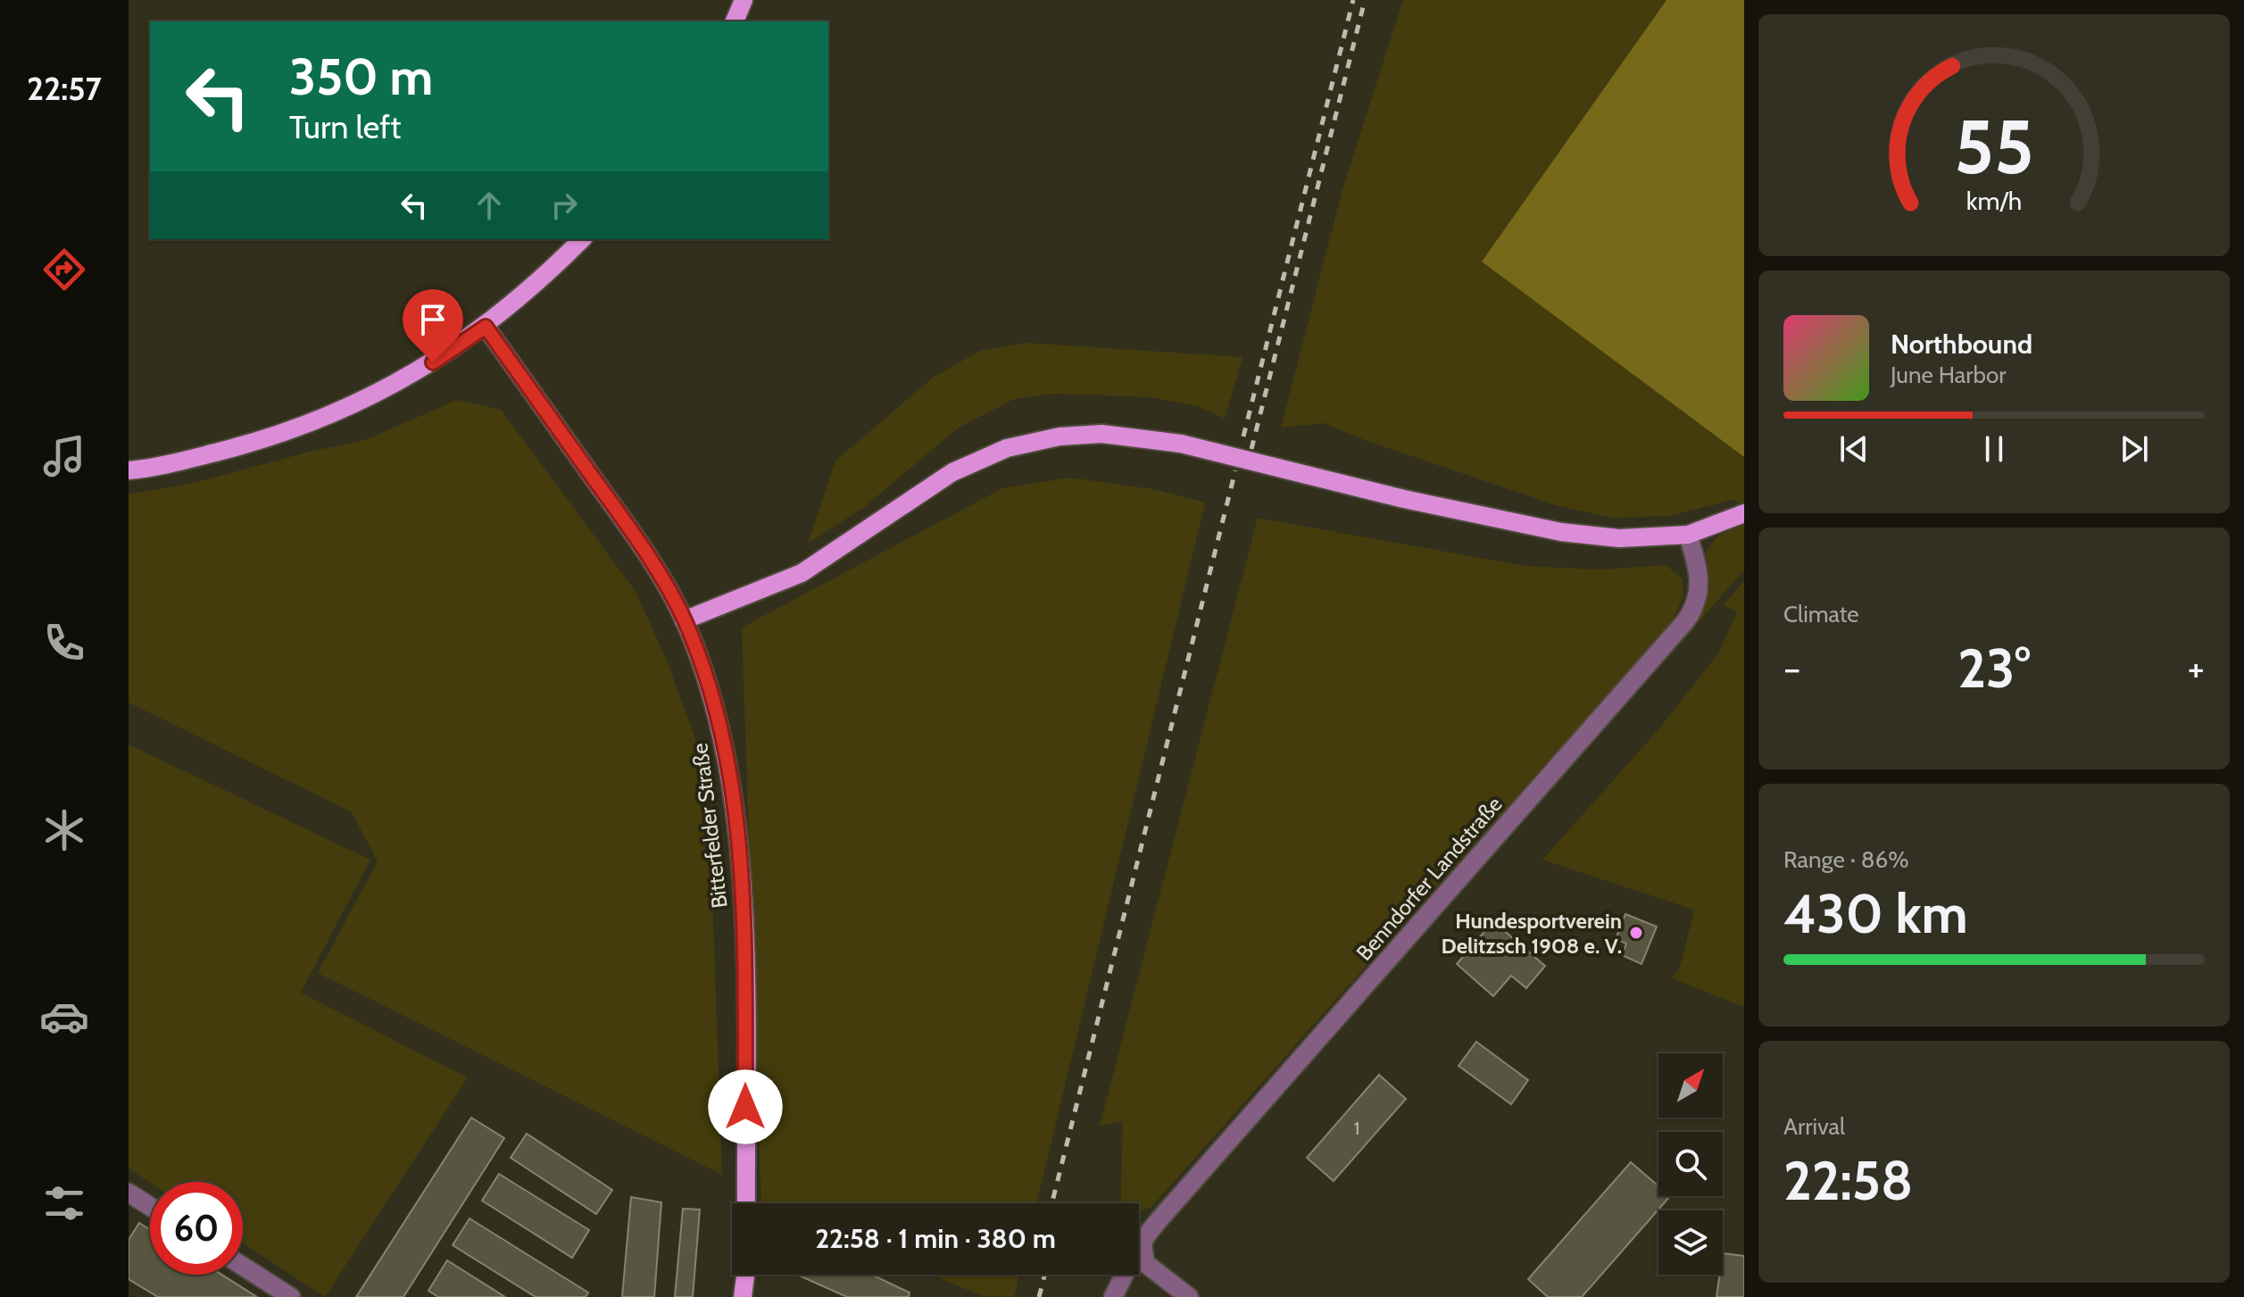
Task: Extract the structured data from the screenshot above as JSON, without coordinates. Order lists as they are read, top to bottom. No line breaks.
{"streets":{"main road":["Bitterfelder Straße"],"street":["Benndorfer Landstraße"]},"places":["Hundesportverein Delitzsch 1908 e. V."],"house_numbers":["1"],"north":"top right","page":{"tabs":"22:57","turn":["350 m","Turn left"],"song":["Northbound","June Harbor"],"tile":["Climate",["Range · 86%","430 km"],["Arrival","22:58"]],"heat":["−","23°","+"],"limit":"60","trip":"22:58 · 1 min · 380 m","gauge":["55","km/h"]}}
